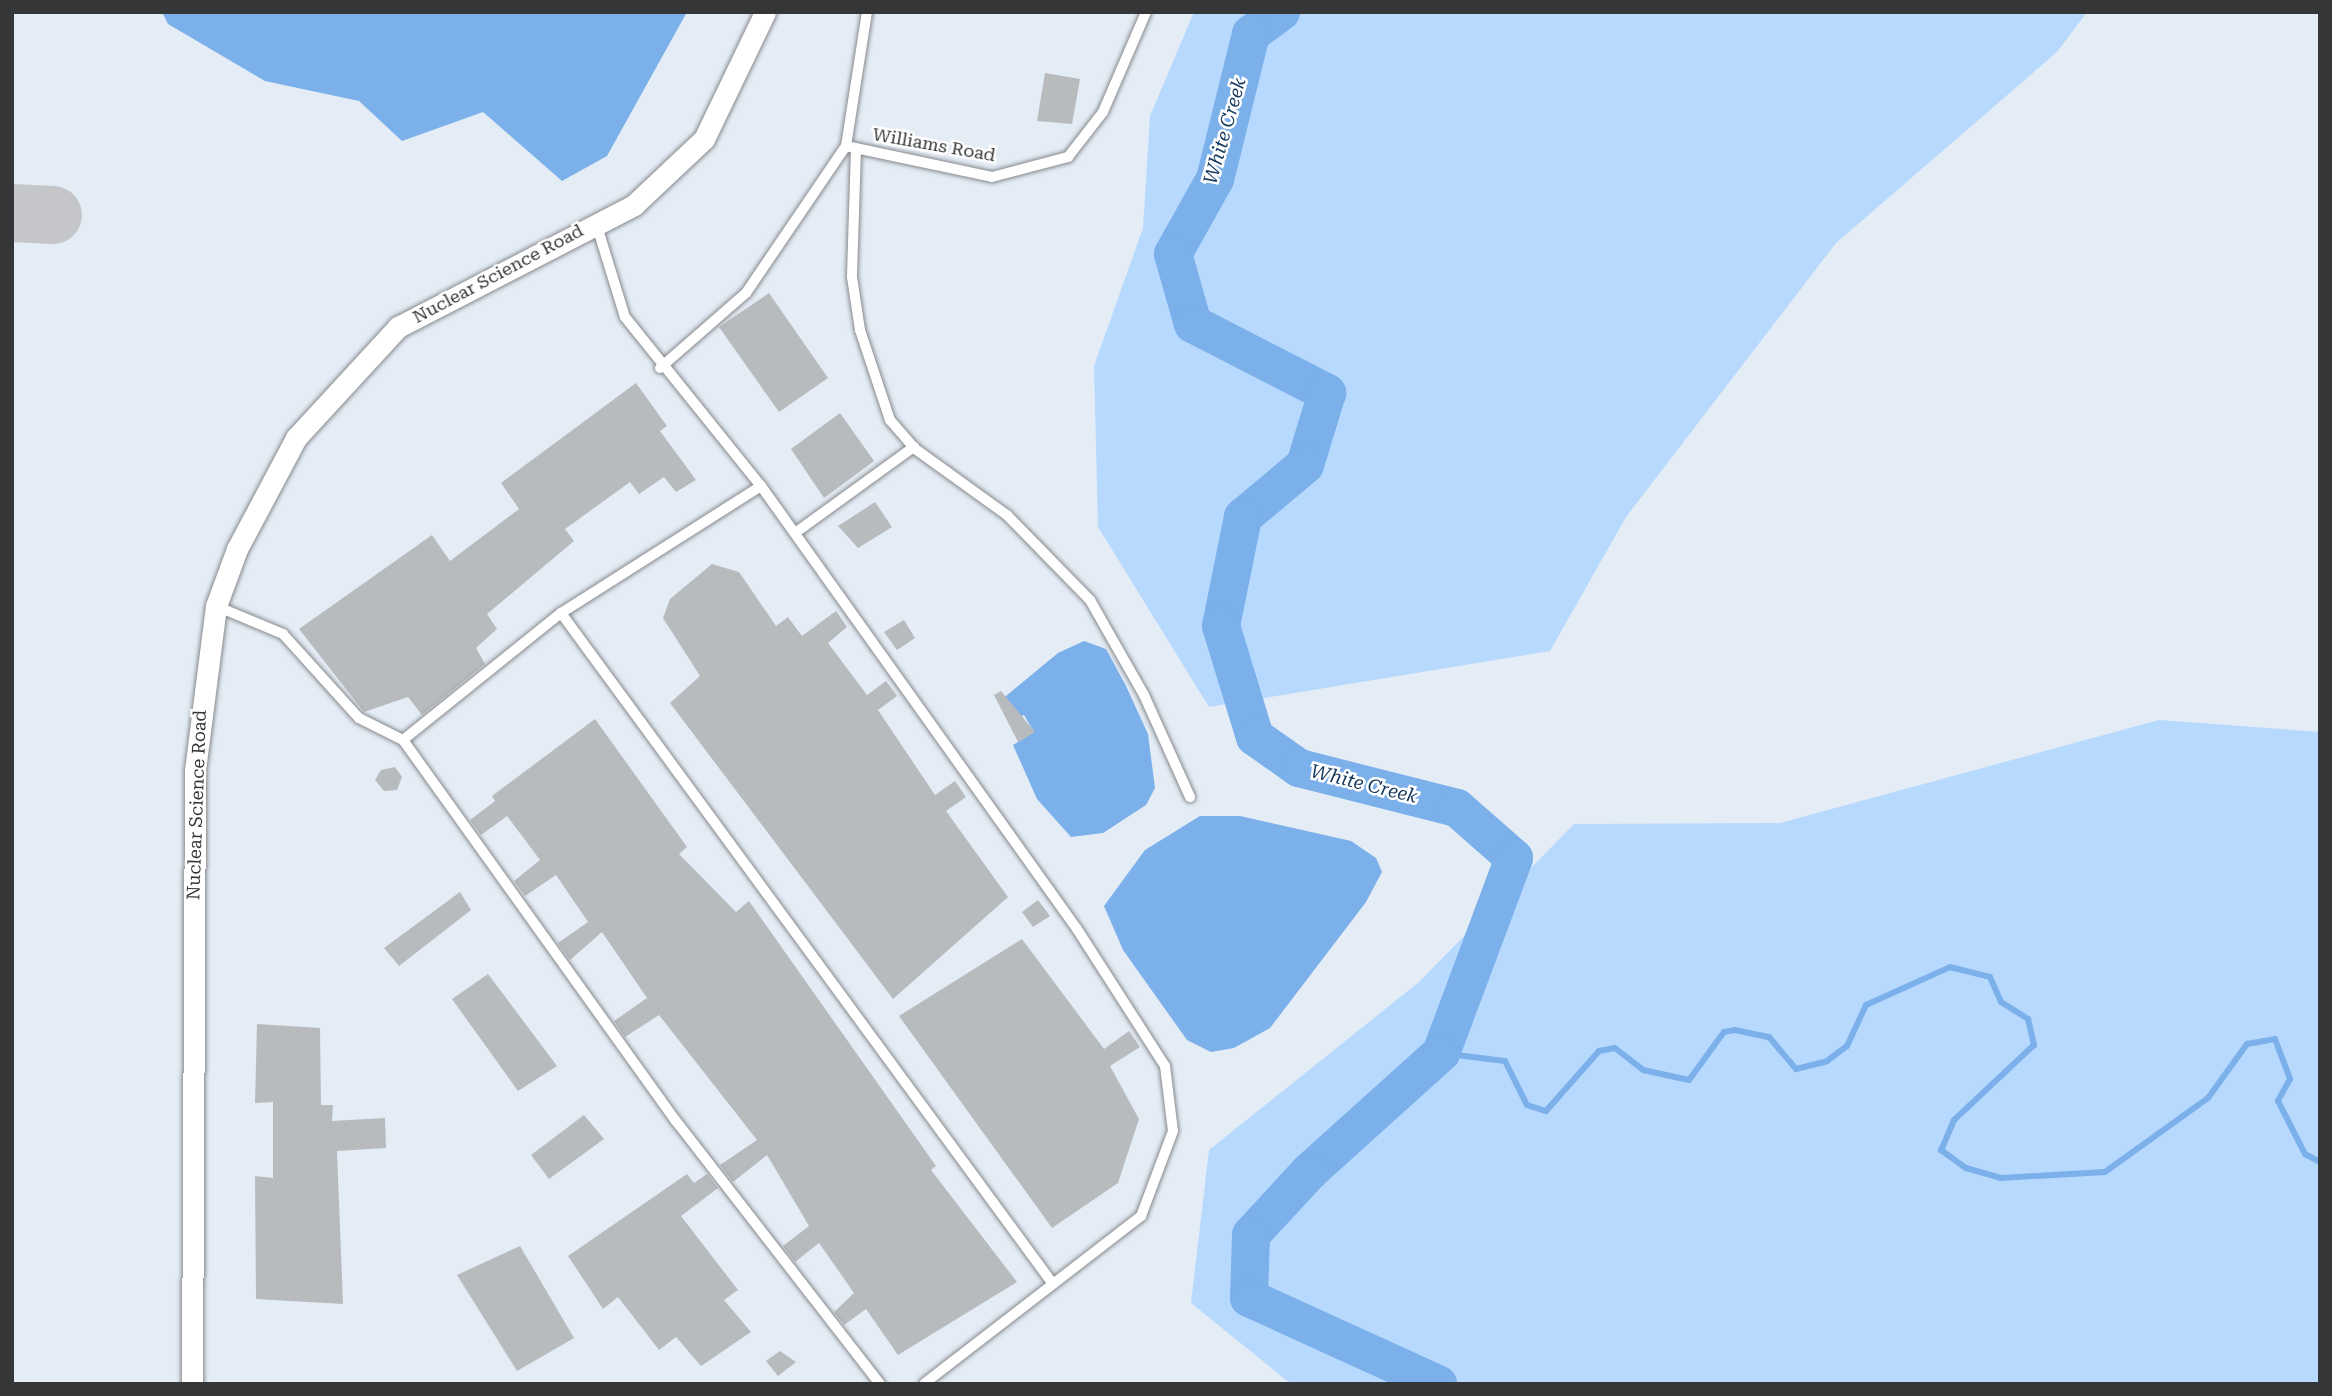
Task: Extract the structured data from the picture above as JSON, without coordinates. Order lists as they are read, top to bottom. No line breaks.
{"streets":{"street":["Nuclear Science Road"],"lane":["Williams Road"]},"water":["White Creek"]}
